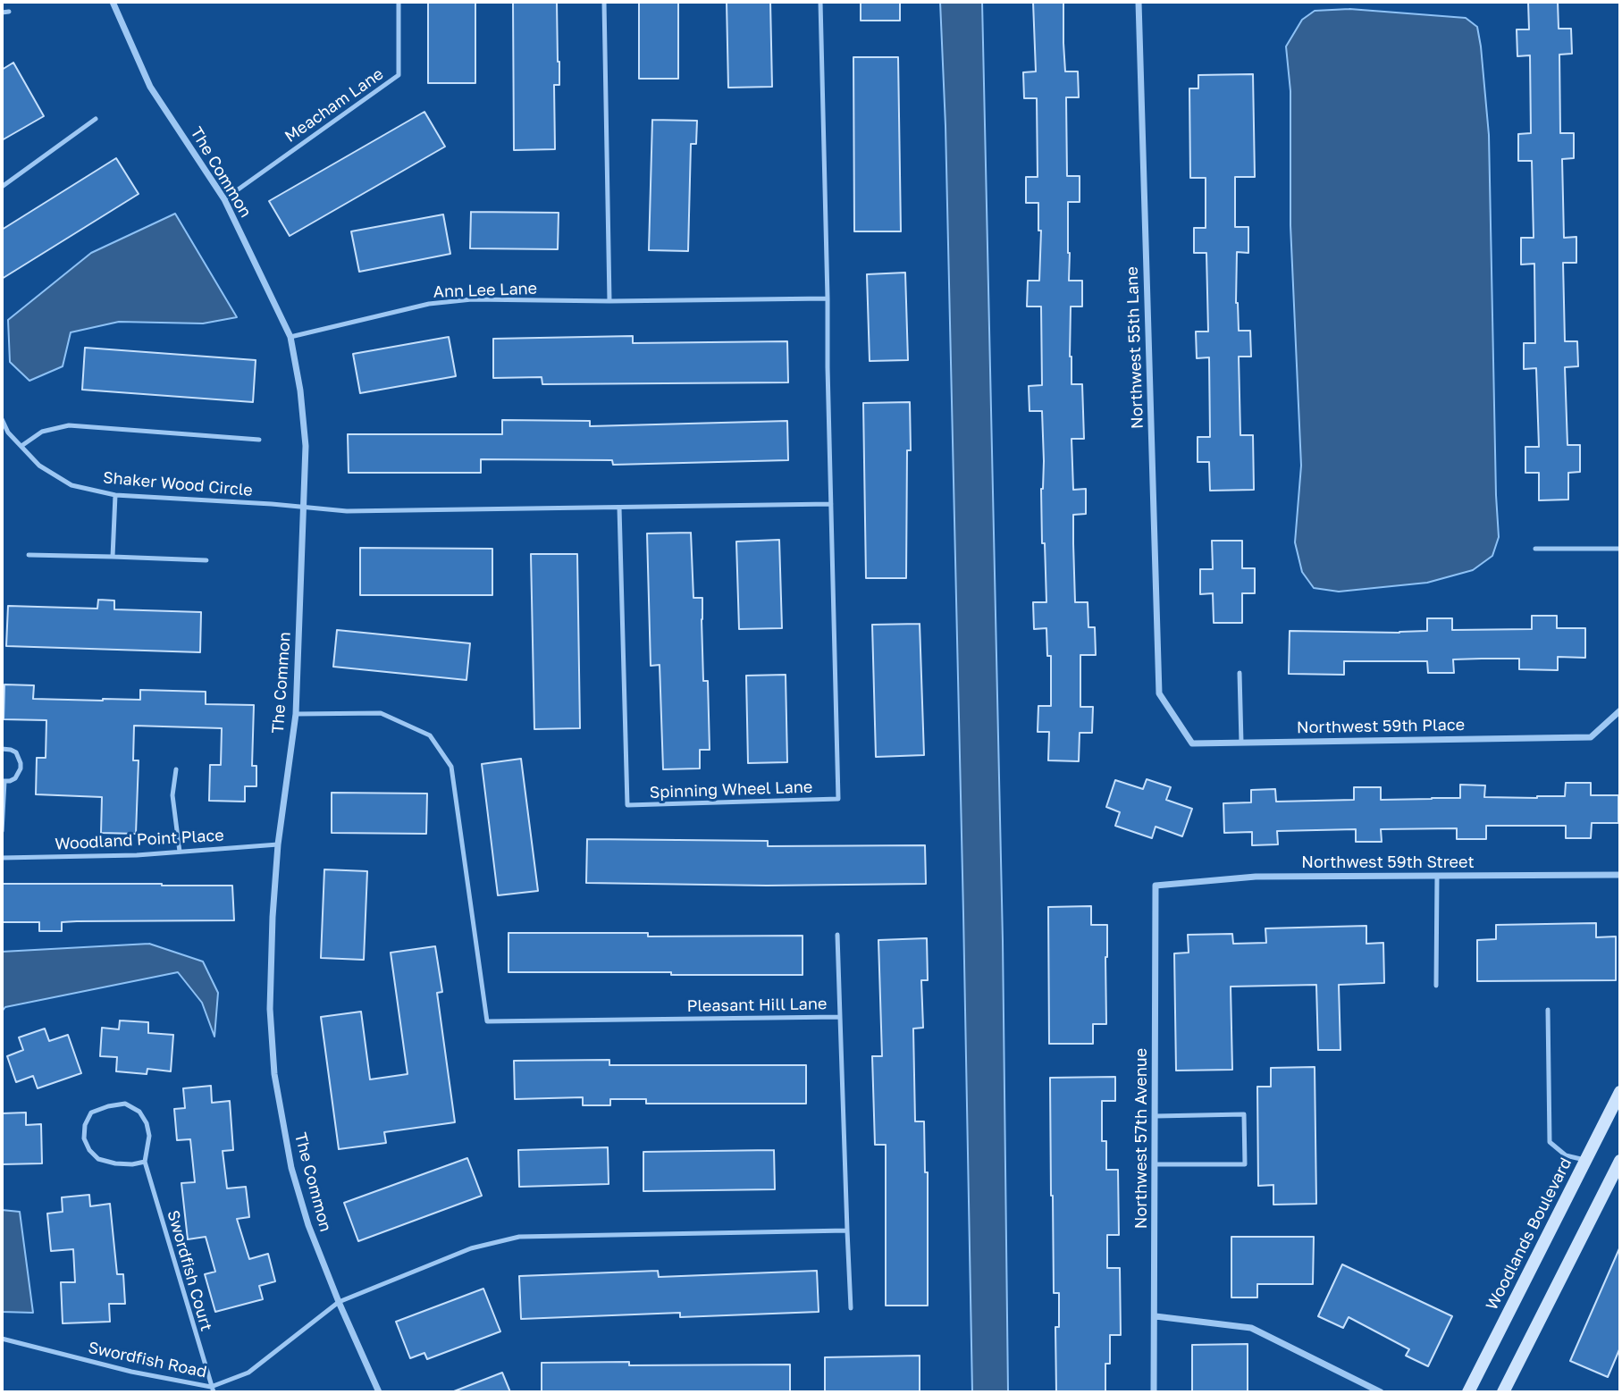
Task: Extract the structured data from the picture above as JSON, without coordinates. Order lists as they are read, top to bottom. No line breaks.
{"streets":{"street":["The Common","Northwest 55th Lane","Northwest 59th Place","Northwest 59th Street","Northwest 57th Avenue","Woodlands Boulevard"],"lane":["Meacham Lane","Ann Lee Lane","Shaker Wood Circle","Spinning Wheel Lane","Woodland Point Place","Pleasant Hill Lane","Swordfish Court","Swordfish Road"]},"crossings":[["Meacham Lane","The Common"],["The Common","Ann Lee Lane"],["The Common","Shaker Wood Circle"],["The Common","Woodland Point Place"],["The Common","Pleasant Hill Lane"],["The Common","Swordfish Road"],["Ann Lee Lane","Spinning Wheel Lane"],["Northwest 55th Lane","Northwest 59th Place"],["Northwest 59th Street","Northwest 57th Avenue"],["Swordfish Court","Swordfish Road"]]}
